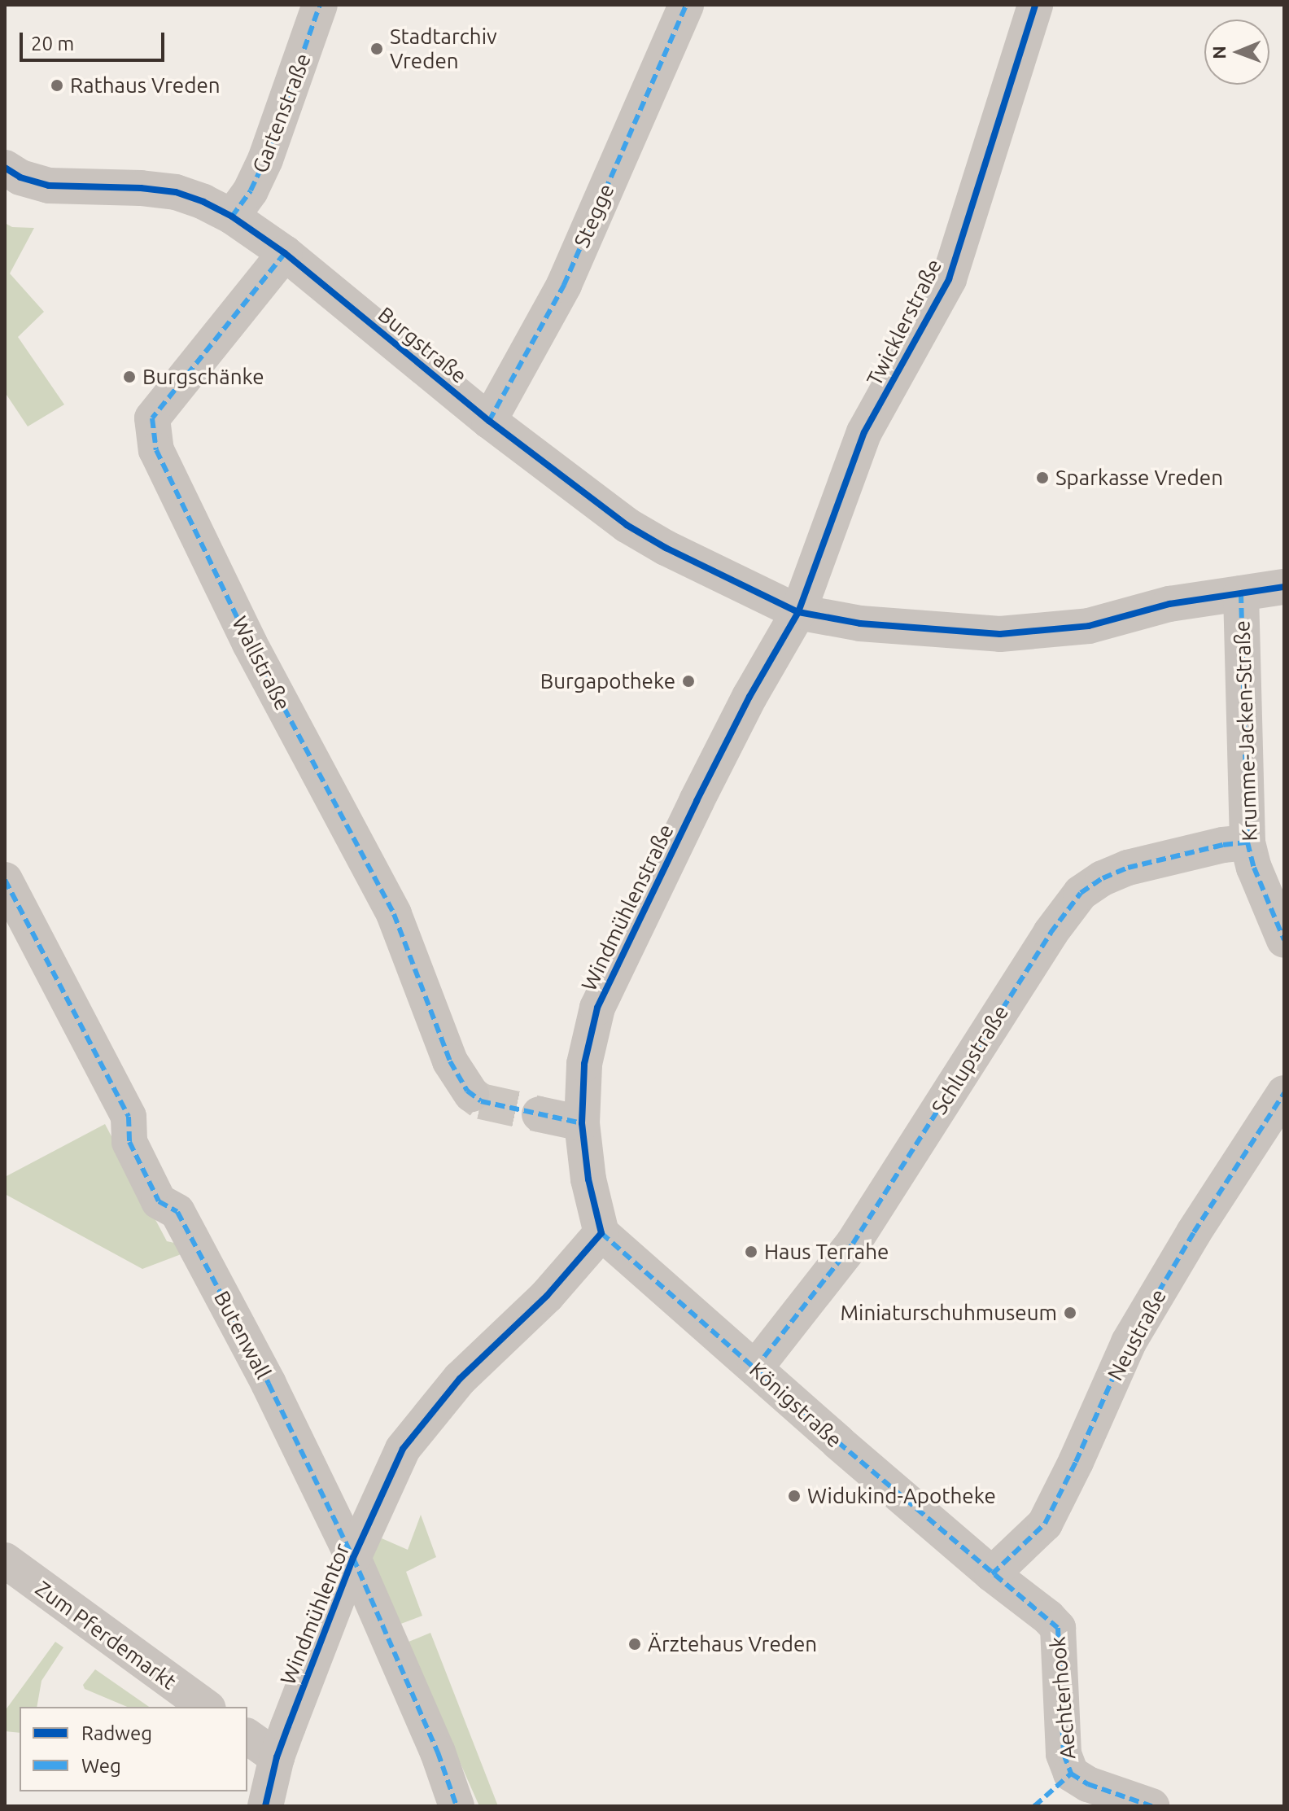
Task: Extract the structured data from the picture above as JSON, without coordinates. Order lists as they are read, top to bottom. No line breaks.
{"streets":{"street":["Gartenstraße","Stegge","Twicklerstraße","Burgstraße","Wallstraße","Krumme-Jacken-Straße","Windmühlenstraße","Schlupstraße","Butenwall","Neustraße","Königstraße","Windmühlentor","Zum Pferdemarkt","Aechterhook"]},"crossings":[["Gartenstraße","Burgstraße"],["Stegge","Burgstraße"],["Twicklerstraße","Burgstraße"],["Twicklerstraße","Windmühlenstraße"],["Burgstraße","Wallstraße"],["Burgstraße","Krumme-Jacken-Straße"],["Burgstraße","Windmühlenstraße"],["Krumme-Jacken-Straße","Schlupstraße"],["Windmühlenstraße","Königstraße"],["Windmühlenstraße","Windmühlentor"],["Schlupstraße","Königstraße"],["Butenwall","Windmühlentor"],["Neustraße","Königstraße"],["Neustraße","Aechterhook"],["Königstraße","Windmühlentor"],["Königstraße","Aechterhook"]],"places":["Stadtarchiv Vreden","Rathaus Vreden","Burgschänke","Sparkasse Vreden","Burgapotheke","Haus Terrahe","Miniaturschuhmuseum","Widukind-Apotheke","Ärztehaus Vreden"],"legend":["Radweg","Weg"],"scale_bar":"20 m","north":"left"}
